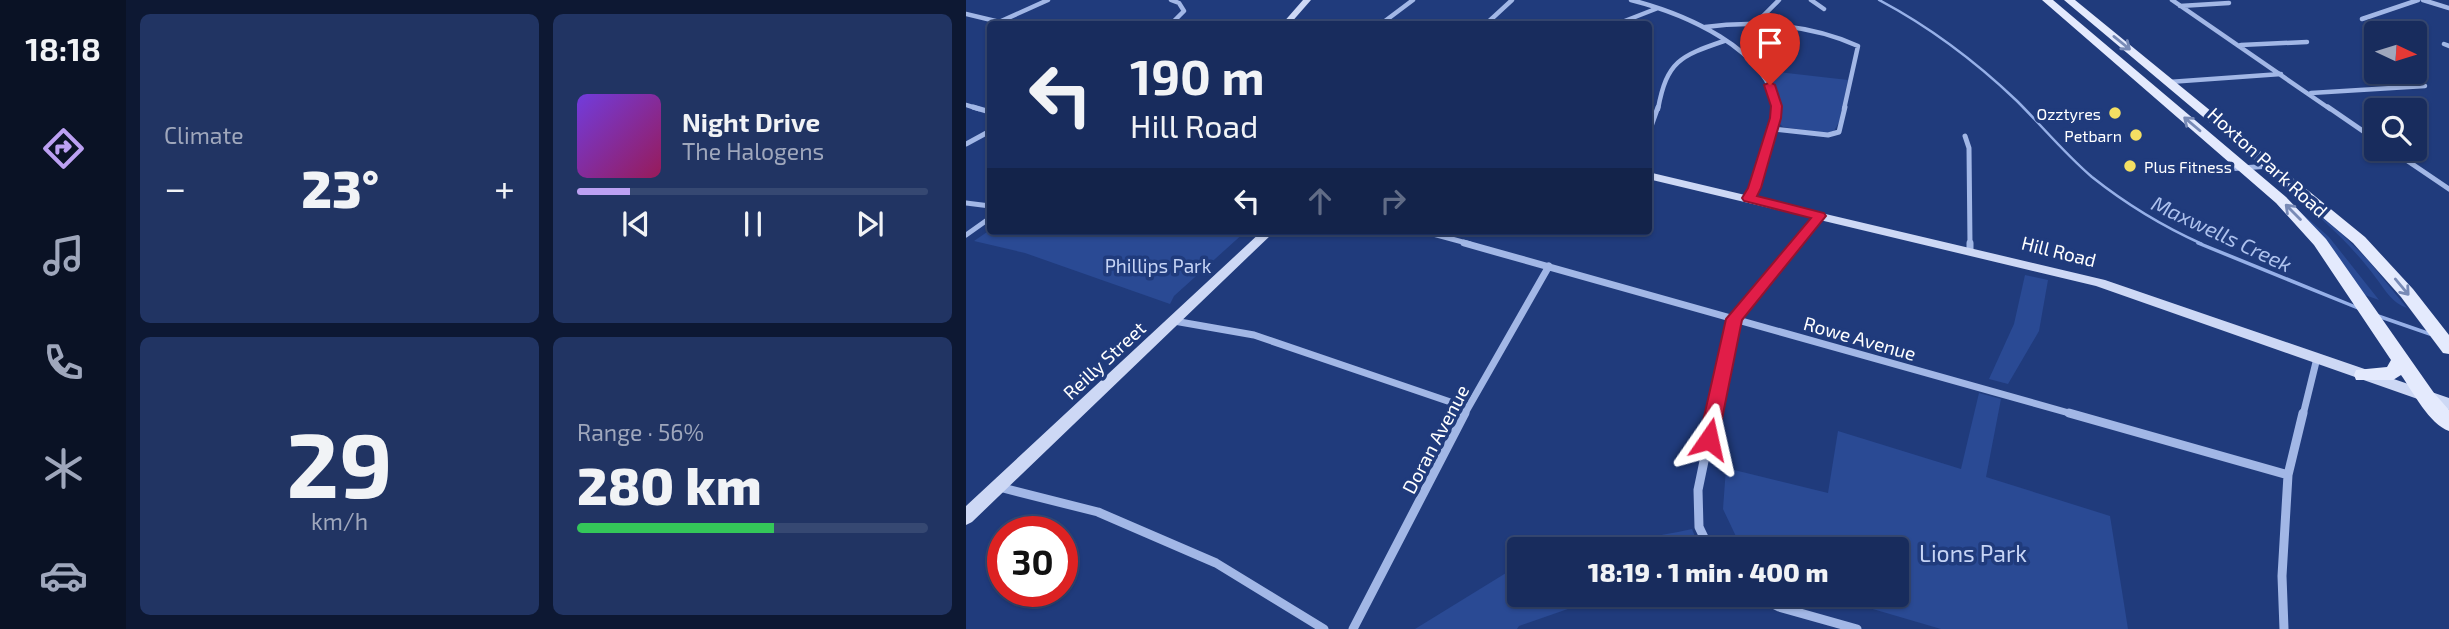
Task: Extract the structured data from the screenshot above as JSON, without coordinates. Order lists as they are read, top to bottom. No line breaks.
{"streets":{"main road":["Hoxton Park Road","Hill Road","Reilly Street"],"street":["Rowe Avenue","Doran Avenue"]},"crossings":[["Hoxton Park Road","Hill Road"],["Rowe Avenue","Doran Avenue"]],"water":["Maxwells Creek"],"parks":["Phillips Park","Lions Park"],"places":["Ozztyres","Petbarn","Plus Fitness"],"north":"right","page":{"tabs":"18:18","tile":["Climate",["29","km/h"],["Range · 56%","280 km"]],"turn":["190 m","Hill Road"],"song":["Night Drive","The Halogens"],"heat":["−","23°","+"],"limit":"30","trip":"18:19 · 1 min · 400 m"}}
